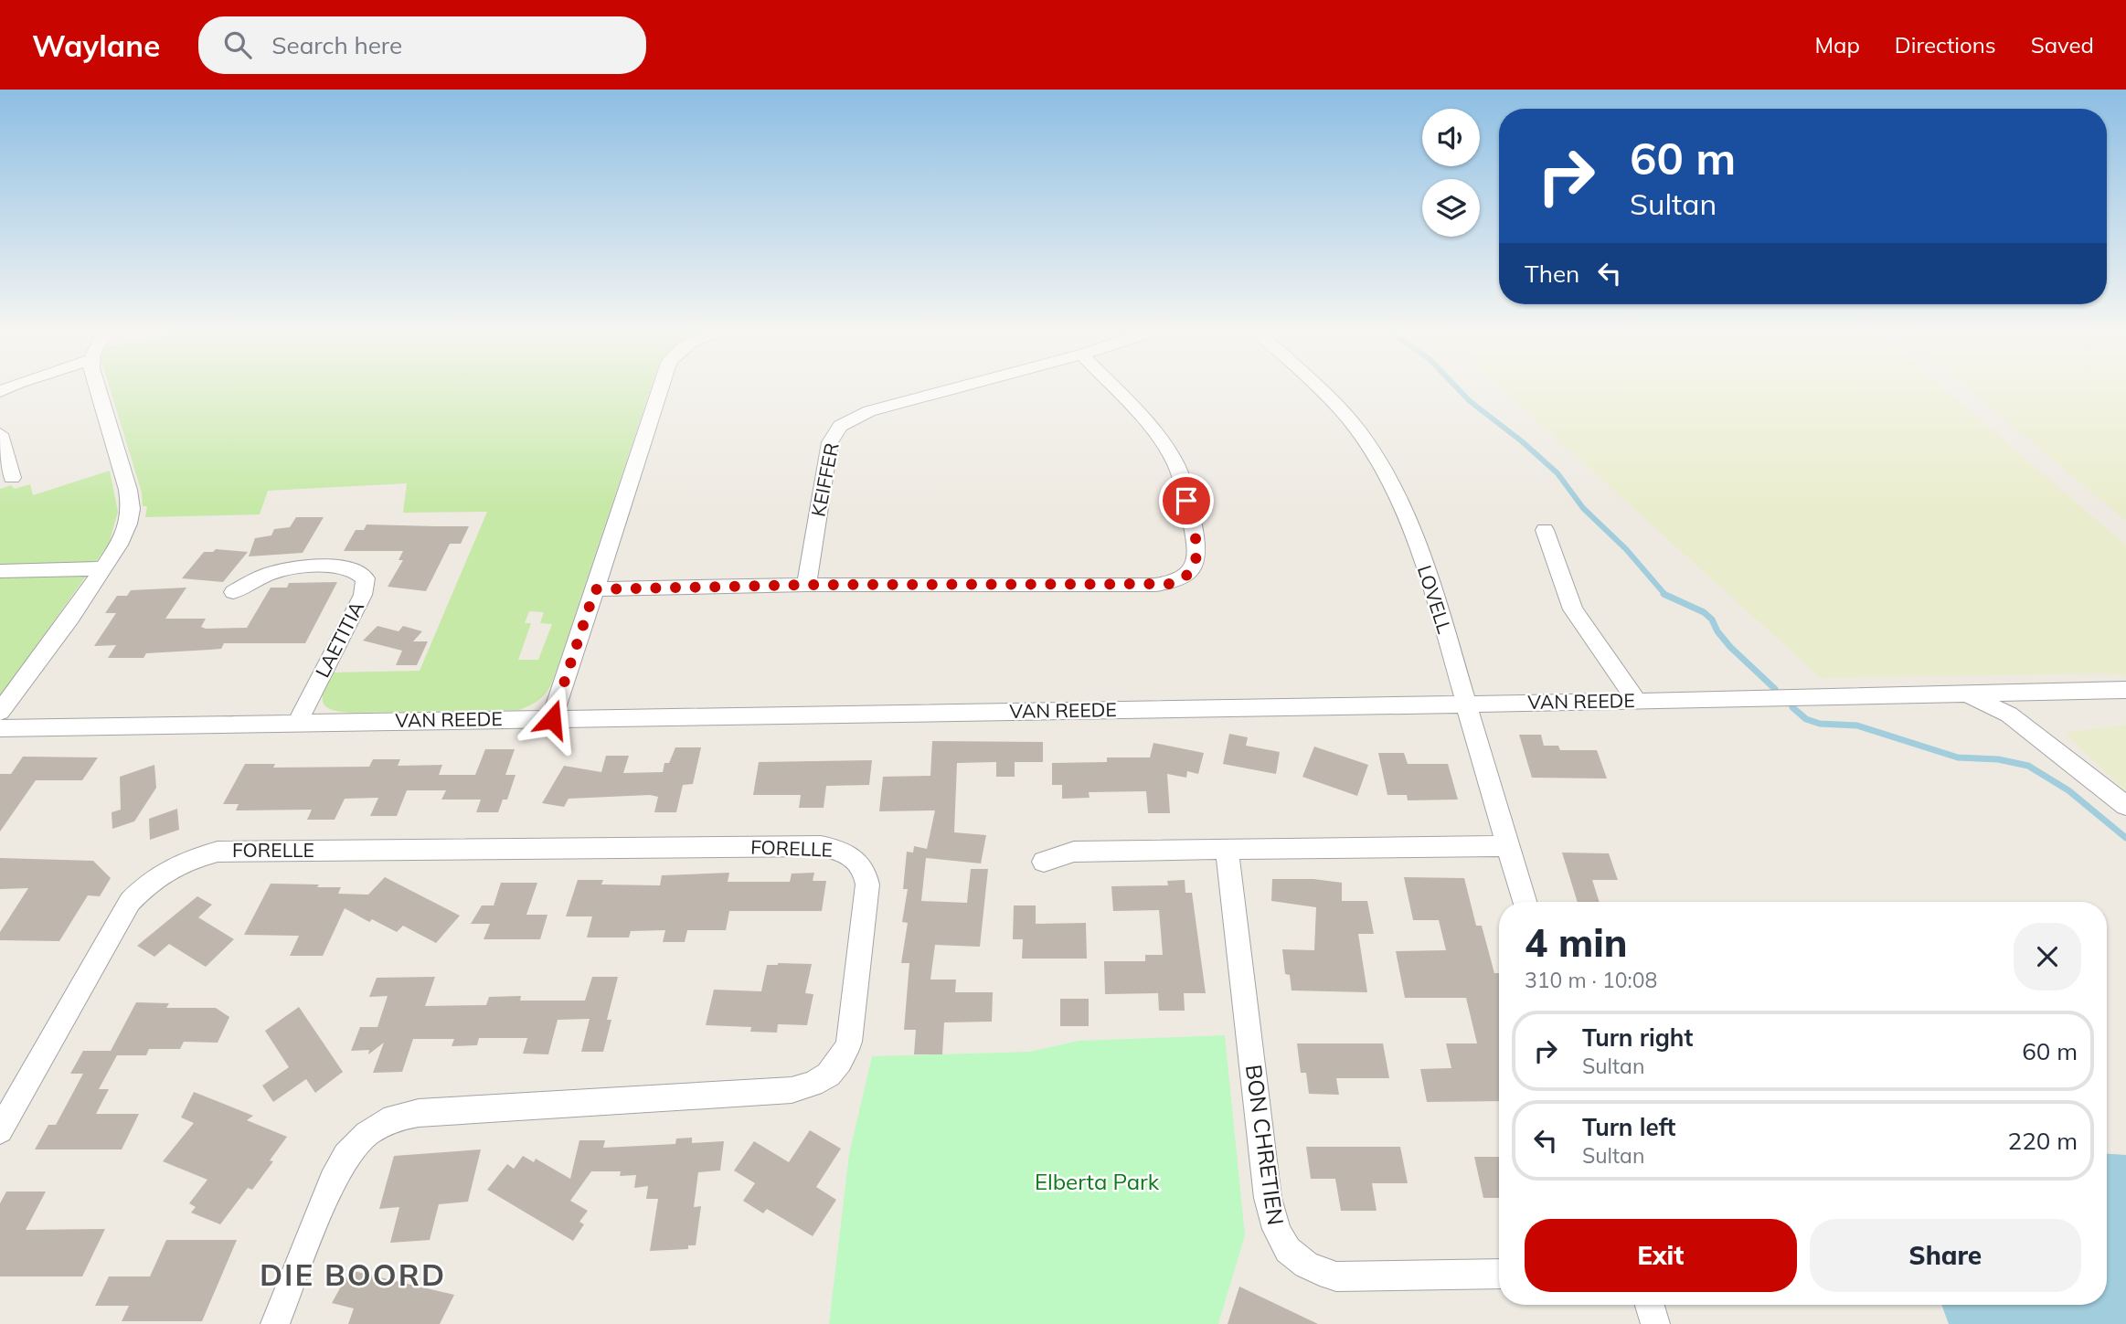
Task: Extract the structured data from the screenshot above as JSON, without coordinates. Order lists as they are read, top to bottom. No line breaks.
{"streets":{"street":["KEIFFER","LOVELL","LAETITIA","VAN REEDE","FORELLE","BON CHRETIEN"]},"crossings":[["LOVELL","VAN REEDE"],["LAETITIA","VAN REEDE"]],"districts":["DIE BOORD"],"parks":["Elberta Park"],"page":{"header":"Waylane","search":"Search here","nav":["Map","Directions","Saved"],"turn":["60 m","Sultan"],"then":"Then","heading":["4 min","310 m · 10:08"],"list":[{"name":"Turn right","note":"Sultan","value":"60 m"},{"name":"Turn left","note":"Sultan","value":"220 m"}],"buttons":["Exit","Share"]}}
